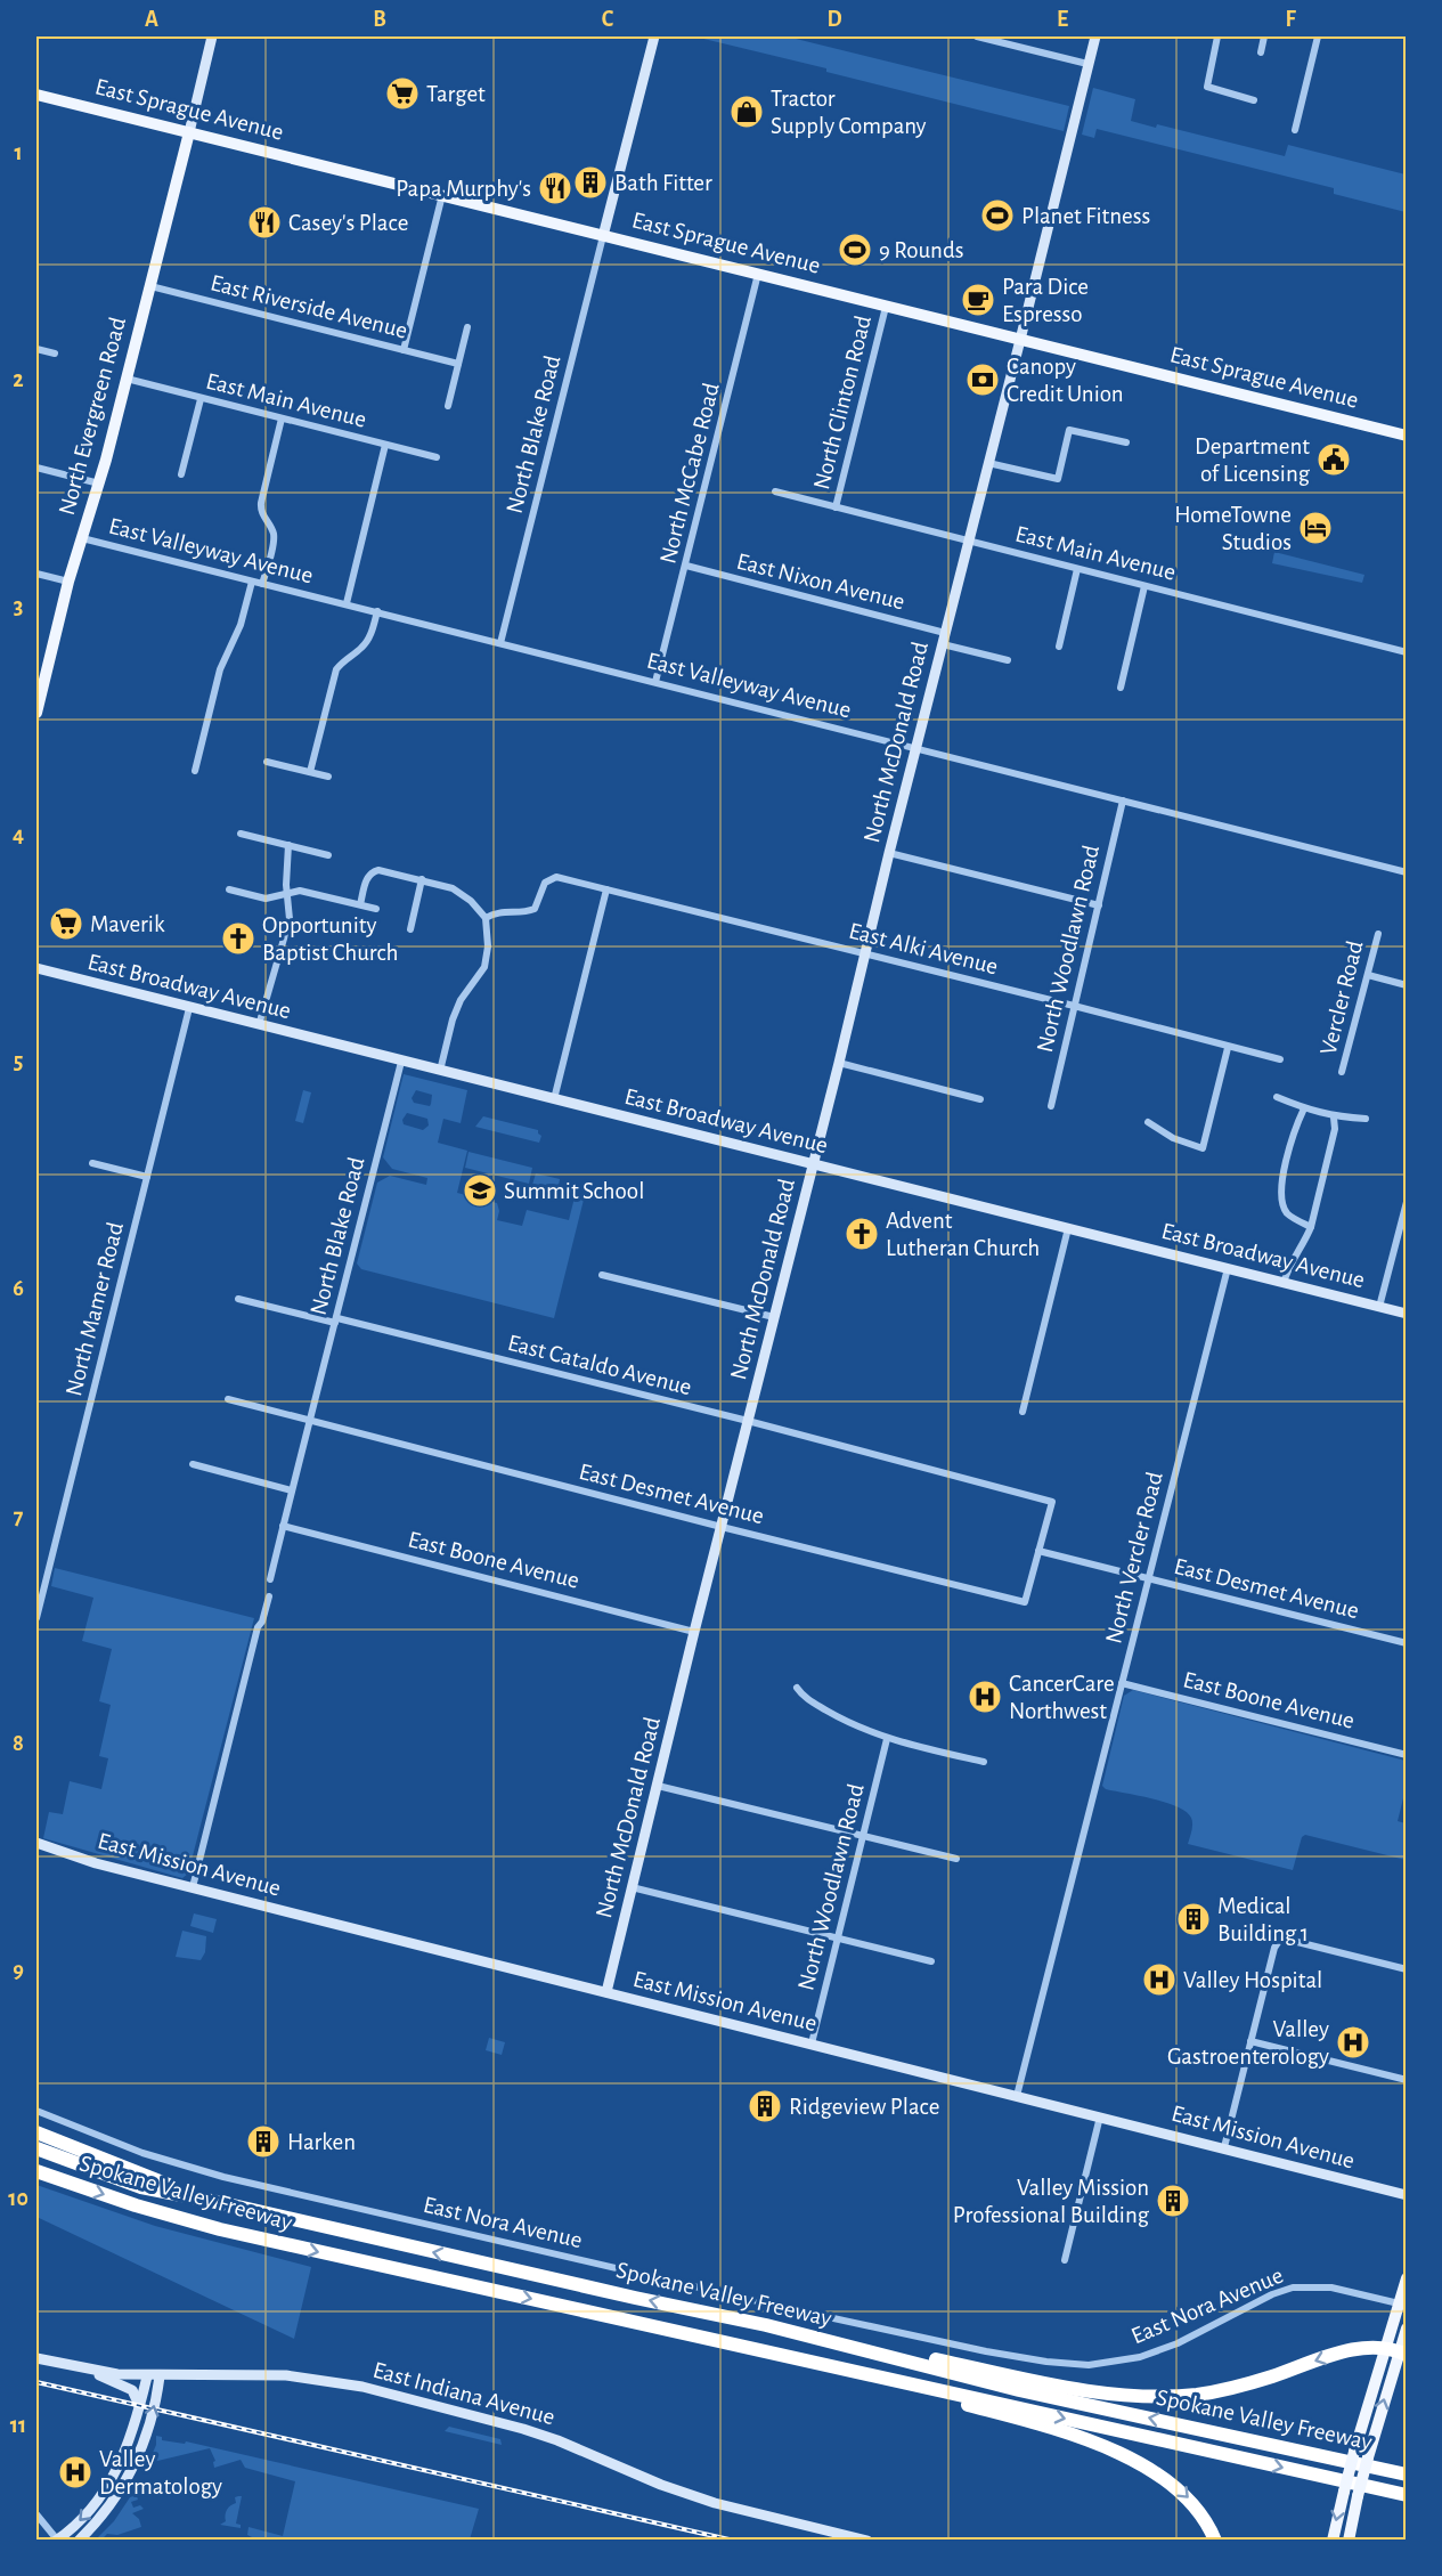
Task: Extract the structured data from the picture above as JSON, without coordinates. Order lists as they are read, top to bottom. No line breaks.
{"streets":{"highway":["Spokane Valley Freeway"],"main road":["East Sprague Avenue","North Evergreen Road"],"street":["East Riverside Avenue","East Main Avenue","North Clinton Road","North Blake Road","North McCabe Road","East Valleyway Avenue","East Nixon Avenue","North McDonald Road","East Alki Avenue","North Woodlawn Road","East Broadway Avenue","Vercler Road","North Mamer Road","East Cataldo Avenue","East Desmet Avenue","North Vercler Road","East Boone Avenue","East Mission Avenue","East Nora Avenue","East Indiana Avenue"]},"crossings":[["East Sprague Avenue","North Clinton Road"],["East Sprague Avenue","North Evergreen Road"],["East Sprague Avenue","North Blake Road"],["East Sprague Avenue","North McCabe Road"],["East Sprague Avenue","North McDonald Road"],["East Riverside Avenue","North Evergreen Road"],["East Main Avenue","North Clinton Road"],["East Main Avenue","North Evergreen Road"],["East Main Avenue","North McDonald Road"],["North Evergreen Road","East Valleyway Avenue"],["North Blake Road","East Valleyway Avenue"],["North Blake Road","East Broadway Avenue"],["North Blake Road","East Cataldo Avenue"],["North Blake Road","East Desmet Avenue"],["North Blake Road","East Boone Avenue"],["North McCabe Road","East Valleyway Avenue"],["North McCabe Road","East Nixon Avenue"],["East Valleyway Avenue","North McDonald Road"],["East Valleyway Avenue","North Woodlawn Road"],["East Nixon Avenue","North McDonald Road"],["North McDonald Road","East Alki Avenue"],["North McDonald Road","East Broadway Avenue"],["North McDonald Road","East Cataldo Avenue"],["North McDonald Road","East Desmet Avenue"],["North McDonald Road","East Boone Avenue"],["North McDonald Road","East Mission Avenue"],["East Alki Avenue","North Woodlawn Road"],["North Woodlawn Road","East Mission Avenue"],["East Broadway Avenue","North Mamer Road"],["East Broadway Avenue","North Vercler Road"],["East Cataldo Avenue","East Desmet Avenue"],["East Desmet Avenue","North Vercler Road"],["North Vercler Road","East Boone Avenue"],["North Vercler Road","East Mission Avenue"]],"places":{"supermarket":["Target","Maverik"],"shop":["Tractor Supply Company"],"building":["Bath Fitter","Medical Building 1","Ridgeview Place","Harken","Valley Mission Professional Building"],"restaurant":["Papa Murphy's","Casey's Place"],"sports":["Planet Fitness","9 Rounds"],"cafe":["Para Dice Espresso"],"bank":["Canopy Credit Union"],"public building":["Department of Licensing"],"hotel":["HomeTowne Studios"],"church":["Opportunity Baptist Church","Advent Lutheran Church"],"school or university":["Summit School"],"hospital":["CancerCare Northwest","Valley Hospital","Valley Gastroenterology","Valley Dermatology"]},"grid":{"columns":["A","B","C","D","E","F"],"rows":["1","2","3","4","5","6","7","8","9","10","11"]}}
